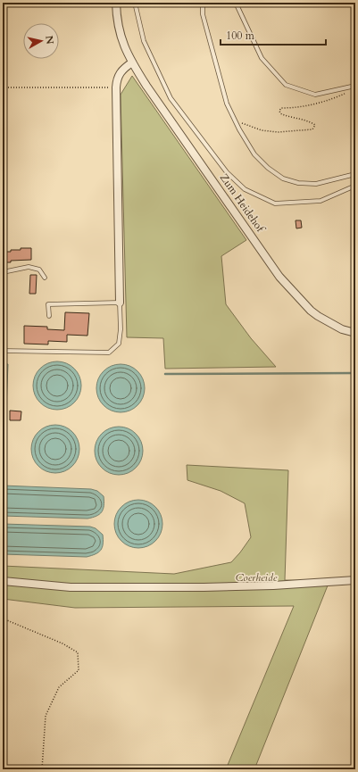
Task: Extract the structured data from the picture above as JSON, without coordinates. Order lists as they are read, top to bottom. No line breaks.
{"streets":{"street":["Zum Heidehof"]},"parks":["Coerheide"],"scale_bar":"100 m","north":"right"}
